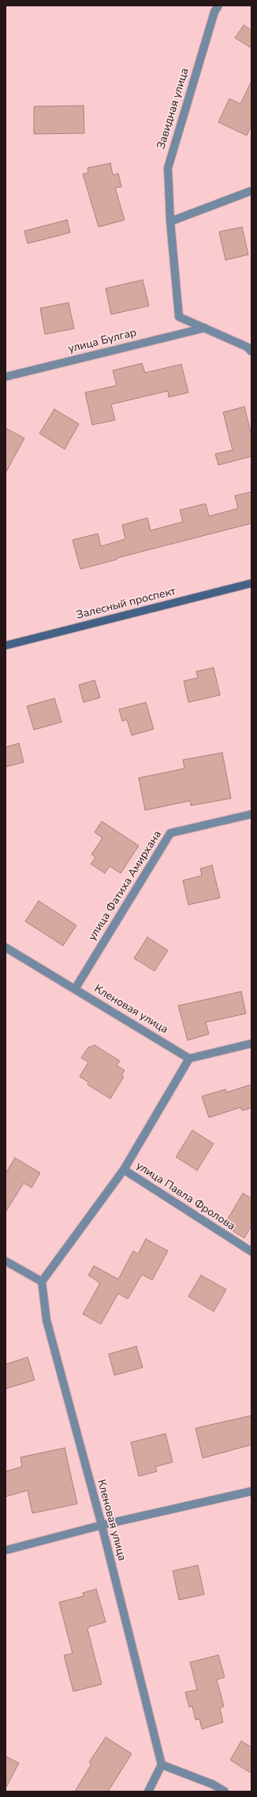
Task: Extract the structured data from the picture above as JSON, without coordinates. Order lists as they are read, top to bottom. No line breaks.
{"streets":{"main road":["Залесный проспект"],"street":["Завидная улица","улица Булгар","улица Фатиха Амирхана","Кленовая улица","улица Павла Фролова"]},"crossings":[["Завидная улица","улица Булгар"],["улица Фатиха Амирхана","Кленовая улица"]]}
